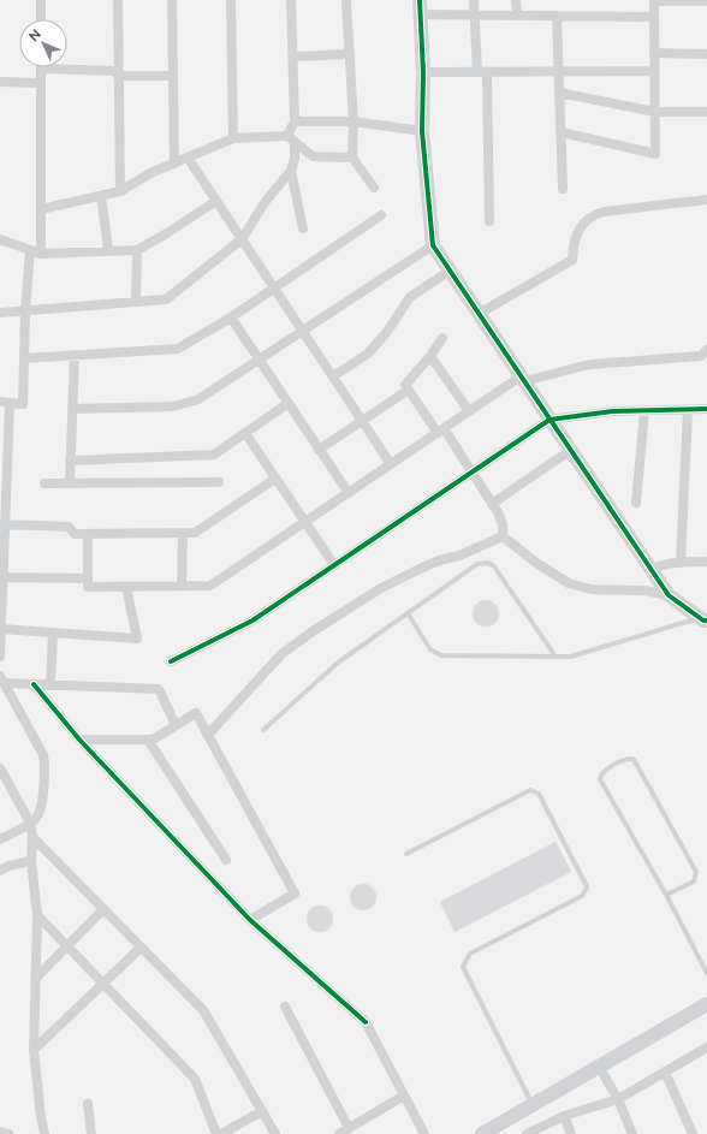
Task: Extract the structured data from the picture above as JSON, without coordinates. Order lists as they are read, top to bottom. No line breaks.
{"north":"top left"}
